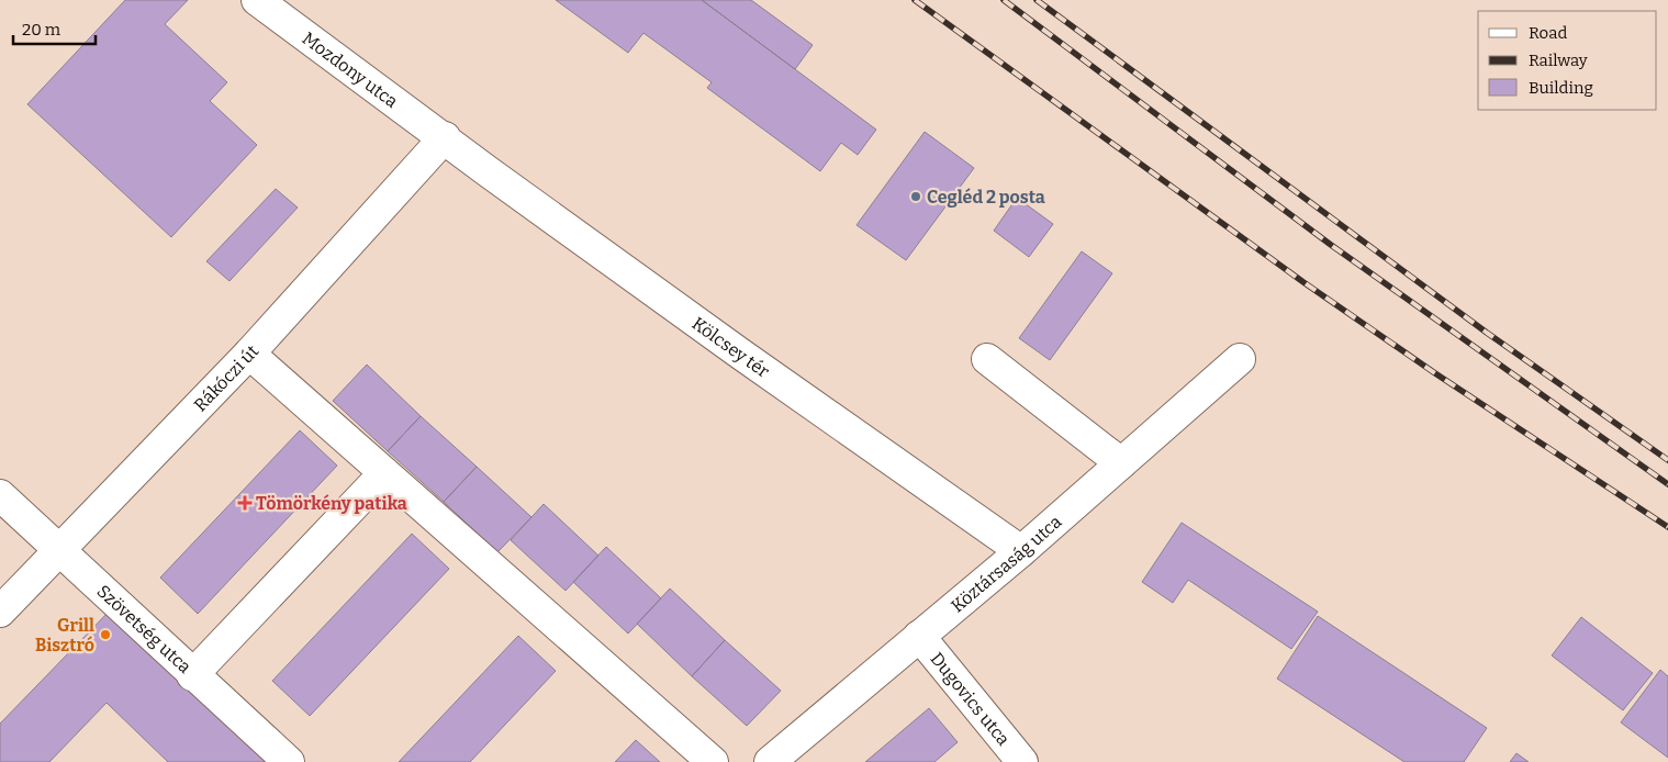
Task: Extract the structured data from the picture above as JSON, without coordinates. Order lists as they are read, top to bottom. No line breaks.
{"streets":{"street":["Mozdony utca","Kölcsey tér","Rákóczi út","Köztársaság utca","Szövetség utca","Dugovics utca"]},"crossings":[["Mozdony utca","Kölcsey tér"],["Mozdony utca","Rákóczi út"],["Kölcsey tér","Rákóczi út"],["Kölcsey tér","Köztársaság utca"],["Rákóczi út","Szövetség utca"],["Köztársaság utca","Dugovics utca"]],"places":{"other":["Cegléd 2 posta","Grill Bisztró"],"health":["Tömörkény patika"]},"legend":["Road","Railway","Building"],"scale_bar":"20 m"}
